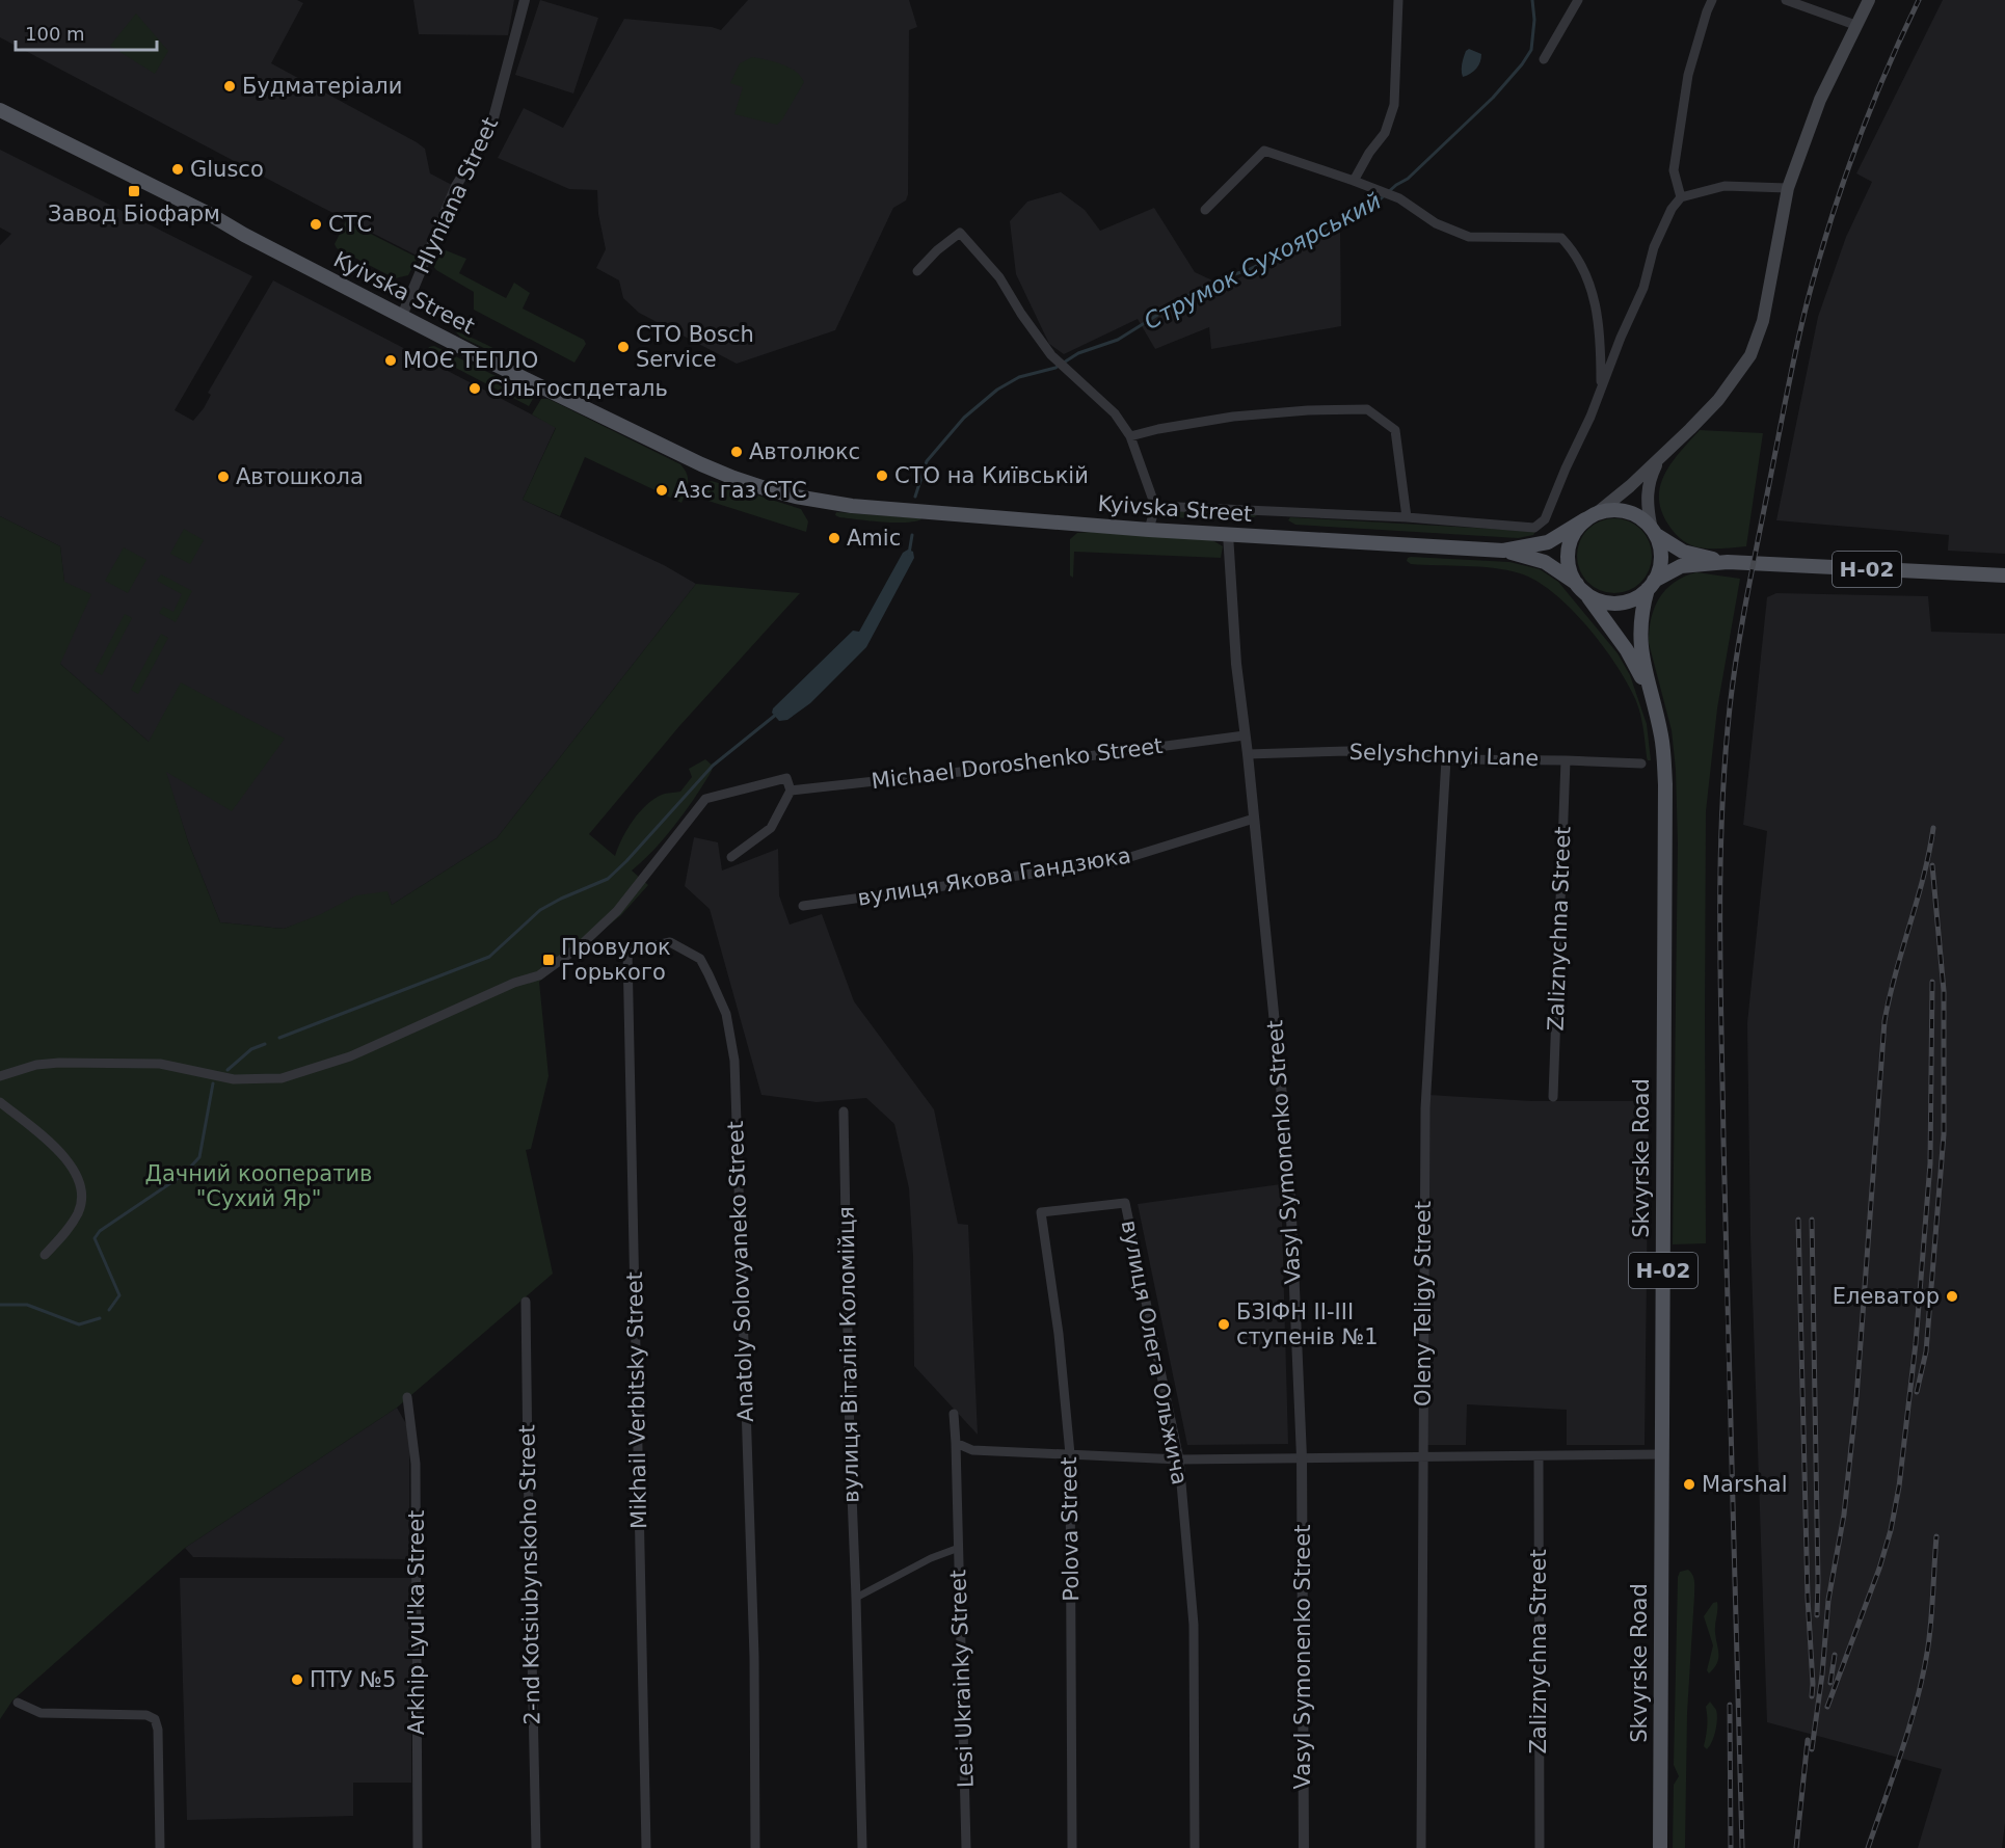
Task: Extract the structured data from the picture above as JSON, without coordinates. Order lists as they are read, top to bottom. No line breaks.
{"streets":{"main road":["Kyivska Street","Н-02","Skvyrske Road"],"street":["Hlyniana Street","Selyshchnyi Lane","Michael Doroshenko Street","вулиця Якова Гандзюка","Zaliznychna Street","Vasyl Symonenko Street","Anatoly Solovyaneko Street","Oleny Teligy Street","вулиця Олега Ольжича","вулиця Віталія Коломійця","Mikhail Verbitsky Street","Polova Street","2-nd Kotsiubynskoho Street","Arkhip Lyul'ka Street","Lesi Ukrainky Street"]},"crossings":[["Hlyniana Street","Kyivska Street"],["Kyivska Street","Н-02"],["Kyivska Street","Vasyl Symonenko Street"],["Kyivska Street","Skvyrske Road"],["Н-02","Skvyrske Road"],["Selyshchnyi Lane","Zaliznychna Street"],["Selyshchnyi Lane","Vasyl Symonenko Street"],["Selyshchnyi Lane","Oleny Teligy Street"],["Michael Doroshenko Street","Vasyl Symonenko Street"],["вулиця Якова Гандзюка","Vasyl Symonenko Street"],["Anatoly Solovyaneko Street","Mikhail Verbitsky Street"],["вулиця Олега Ольжича","Polova Street"]],"water":["Струмок Сухоярський"],"parks":["Дачний кооператив \"Сухий Яр\""],"places":{"other":["Будматеріали","Glusco","СТС","СТО Bosch Service","МОЄ ТЕПЛО","Сільгоспдеталь","Автолюкс","СТО на Київській","Автошкола","Азс газ СТС","Amic","Елеватор","БЗІФН ІІ-ІІІ ступенів №1","Marshal","ПТУ №5"],"transit":["Завод Біофарм","Провулок Горького"]},"scale_bar":"100 m"}
